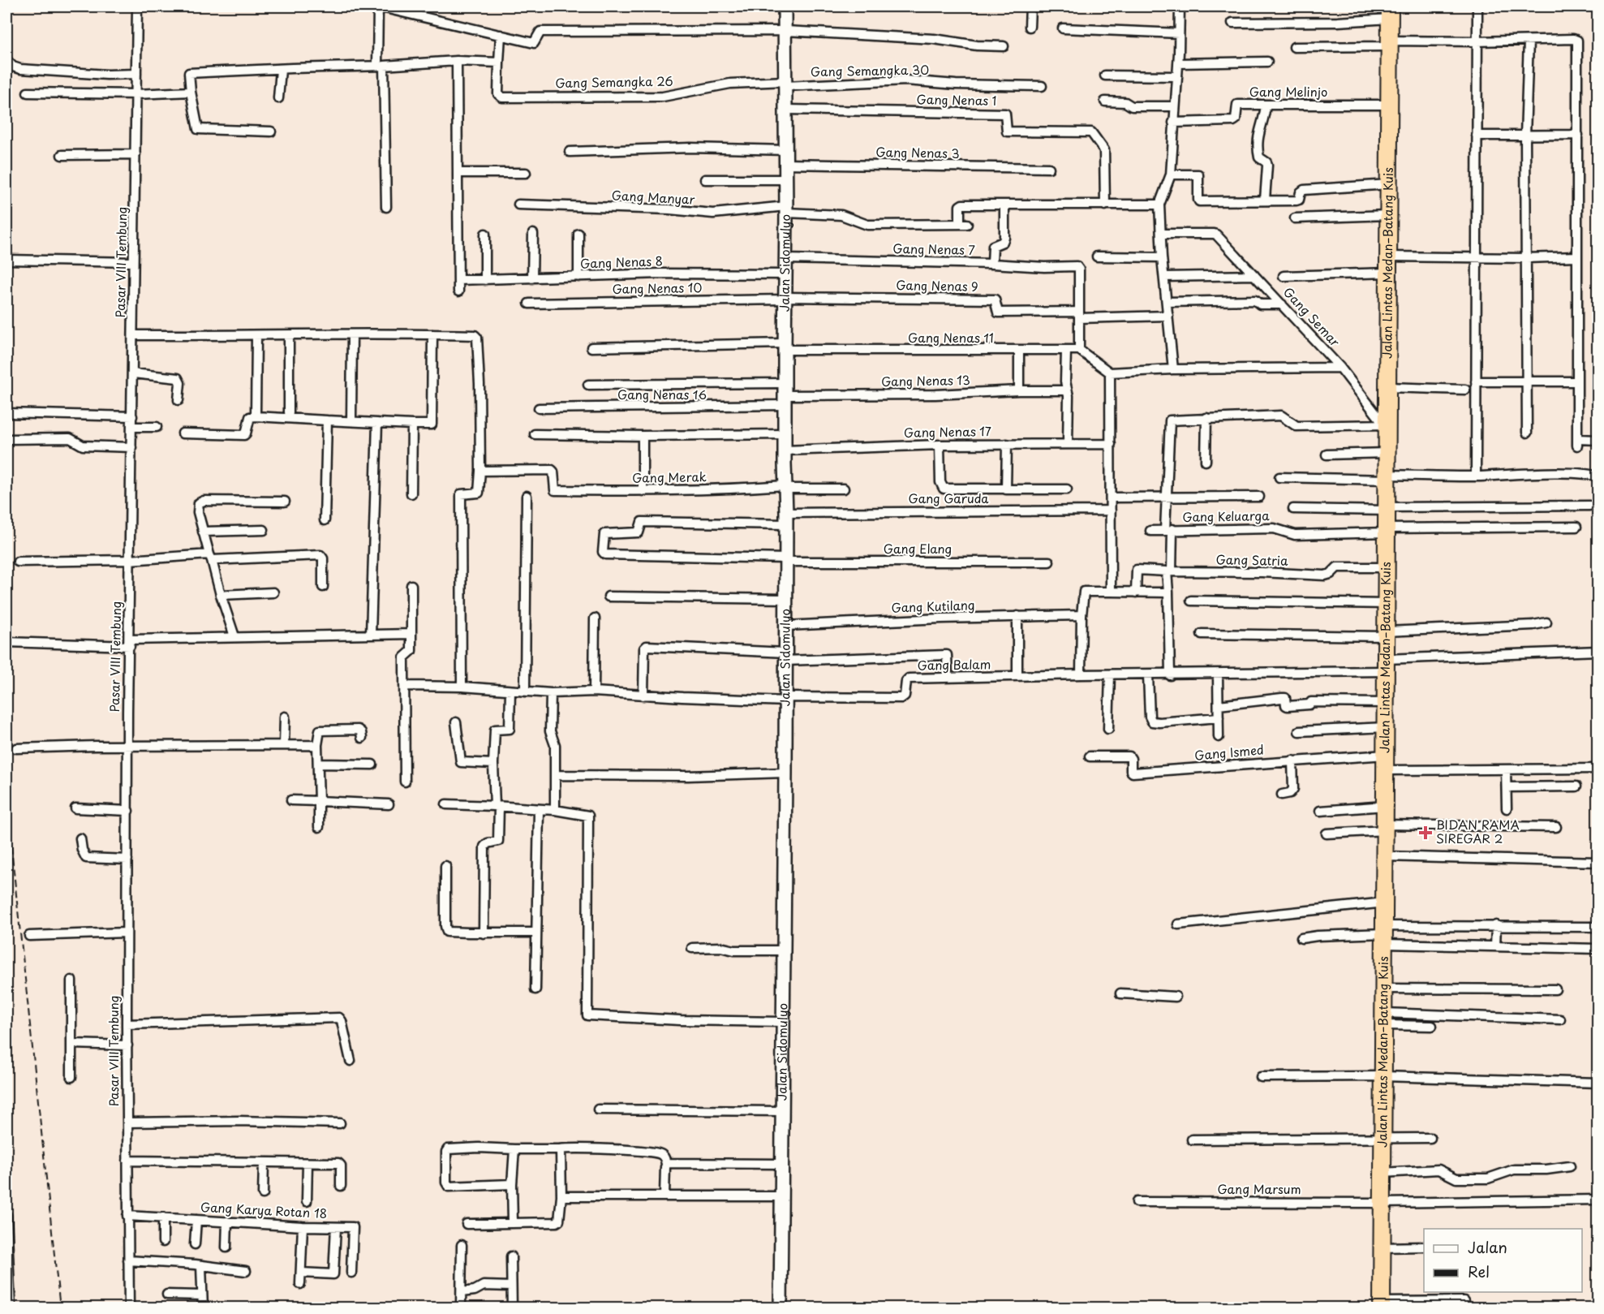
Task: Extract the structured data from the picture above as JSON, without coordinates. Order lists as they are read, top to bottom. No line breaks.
{"streets":{"highway":["Jalan Lintas Medan–Batang Kuis"],"street":["Gang Semangka 30","Gang Semangka 26","Gang Melinjo","Gang Nenas 1","Gang Nenas 3","Gang Manyar","Gang Nenas 7","Pasar VIII Tembung","Gang Nenas 8","Jalan Sidomulyo","Gang Nenas 9","Gang Nenas 10","Gang Semar","Gang Nenas 11","Gang Nenas 13","Gang Nenas 16","Gang Nenas 17","Gang Merak","Gang Garuda","Gang Keluarga","Gang Elang","Gang Satria","Gang Kutilang","Gang Balam","Gang Ismed","Gang Marsum","Gang Karya Rotan 18"]},"crossings":[["Gang Semangka 30","Gang Semangka 26"],["Gang Semangka 30","Jalan Sidomulyo"],["Gang Semangka 26","Jalan Sidomulyo"],["Gang Melinjo","Jalan Lintas Medan–Batang Kuis"],["Gang Nenas 1","Jalan Sidomulyo"],["Gang Nenas 3","Jalan Sidomulyo"],["Gang Manyar","Jalan Sidomulyo"],["Gang Nenas 7","Jalan Sidomulyo"],["Gang Nenas 7","Gang Nenas 9"],["Pasar VIII Tembung","Gang Karya Rotan 18"],["Gang Nenas 8","Jalan Sidomulyo"],["Jalan Sidomulyo","Gang Nenas 9"],["Jalan Sidomulyo","Gang Nenas 10"],["Jalan Sidomulyo","Gang Nenas 11"],["Jalan Sidomulyo","Gang Nenas 13"],["Jalan Sidomulyo","Gang Nenas 16"],["Jalan Sidomulyo","Gang Nenas 17"],["Jalan Sidomulyo","Gang Merak"],["Jalan Sidomulyo","Gang Garuda"],["Jalan Sidomulyo","Gang Elang"],["Jalan Sidomulyo","Gang Kutilang"],["Jalan Sidomulyo","Gang Balam"],["Jalan Lintas Medan–Batang Kuis","Gang Semar"],["Jalan Lintas Medan–Batang Kuis","Gang Keluarga"],["Jalan Lintas Medan–Batang Kuis","Gang Satria"],["Jalan Lintas Medan–Batang Kuis","Gang Balam"],["Jalan Lintas Medan–Batang Kuis","Gang Ismed"],["Jalan Lintas Medan–Batang Kuis","Gang Marsum"],["Gang Nenas 9","Gang Nenas 10"],["Gang Nenas 13","Gang Nenas 16"],["Gang Garuda","Gang Elang"]],"places":{"health":["BIDAN RAMA SIREGAR 2"]},"legend":["Jalan","Rel"]}
